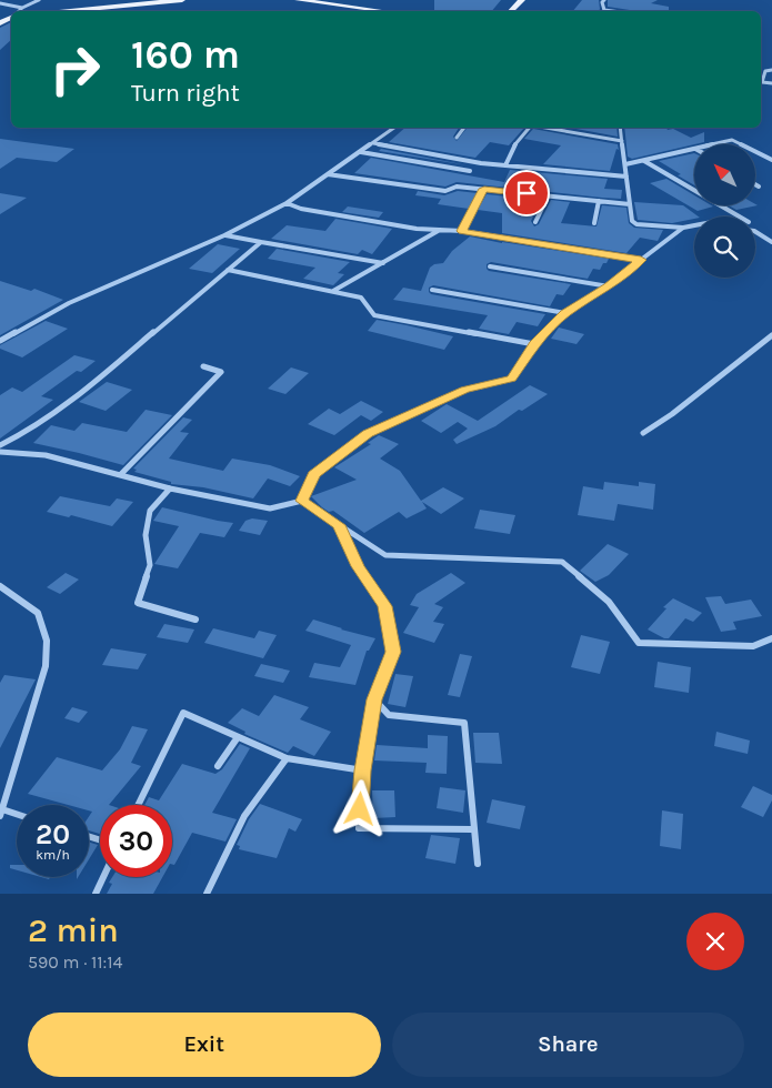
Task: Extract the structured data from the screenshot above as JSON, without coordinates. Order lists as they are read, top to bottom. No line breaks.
{"north":"top left","page":{"turn":["160 m","Turn right"],"speed":"20 km/h","limit":"30","heading":["2 min","590 m · 11:14"],"buttons":["Exit","Share"]}}
